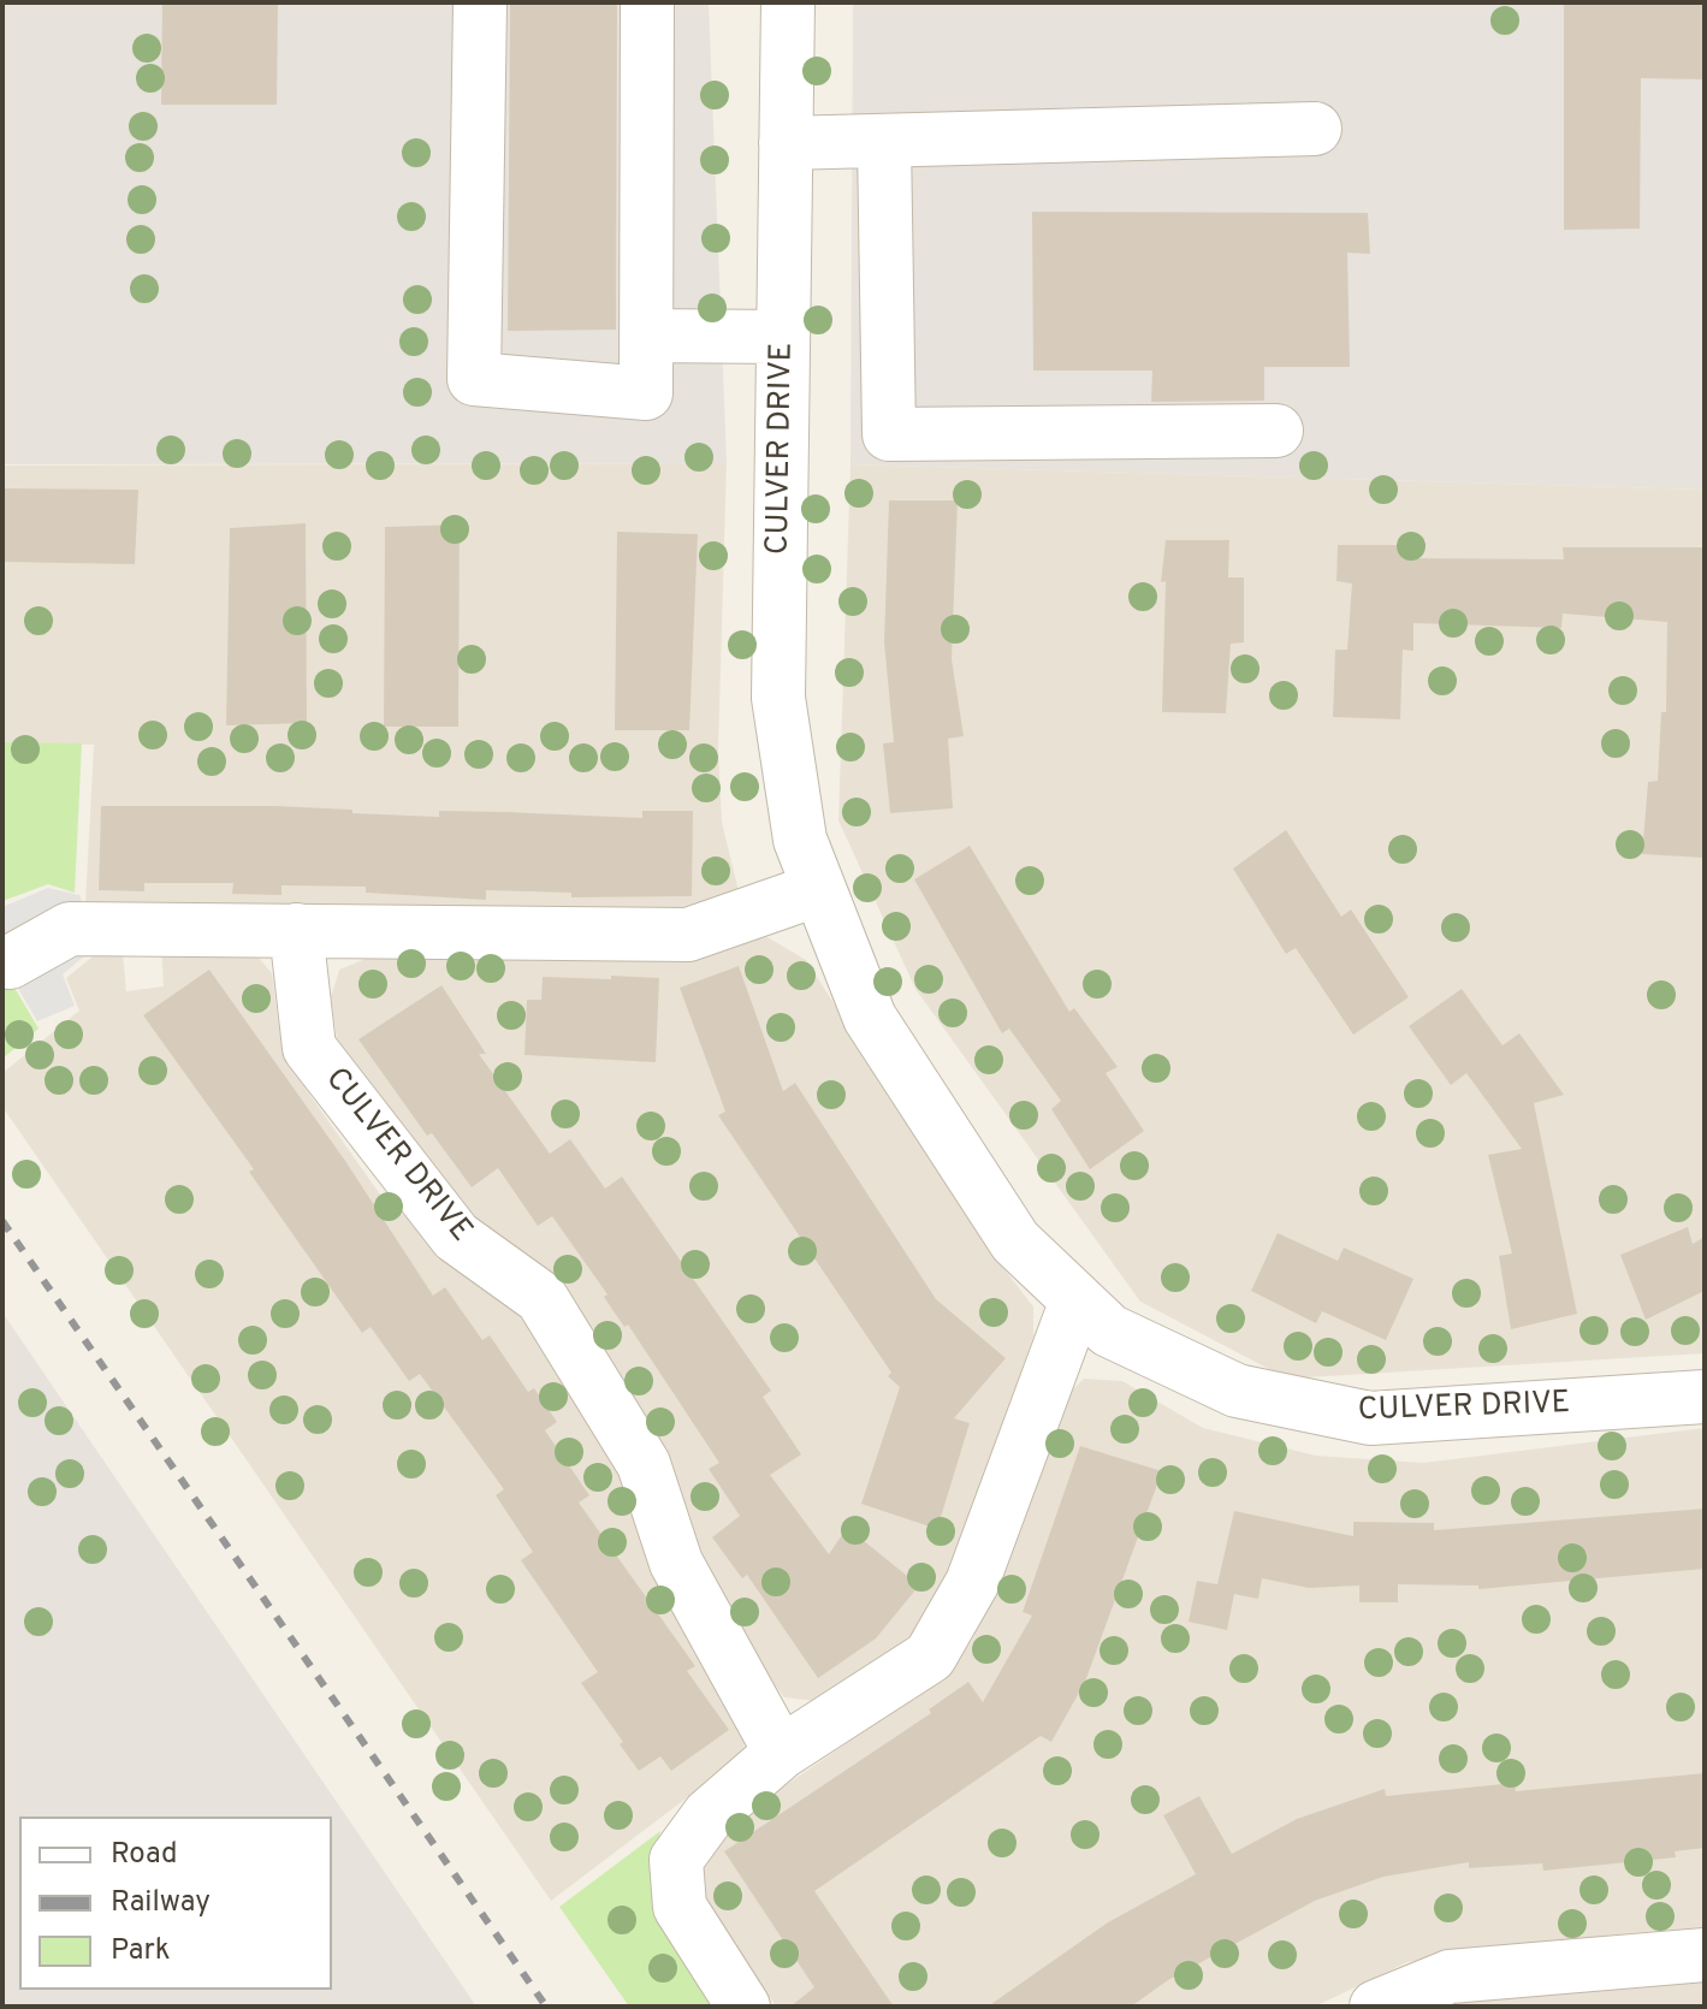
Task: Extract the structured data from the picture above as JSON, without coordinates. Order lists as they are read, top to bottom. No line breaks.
{"streets":{"street":["CULVER DRIVE"]},"legend":["Road","Railway","Park"]}
